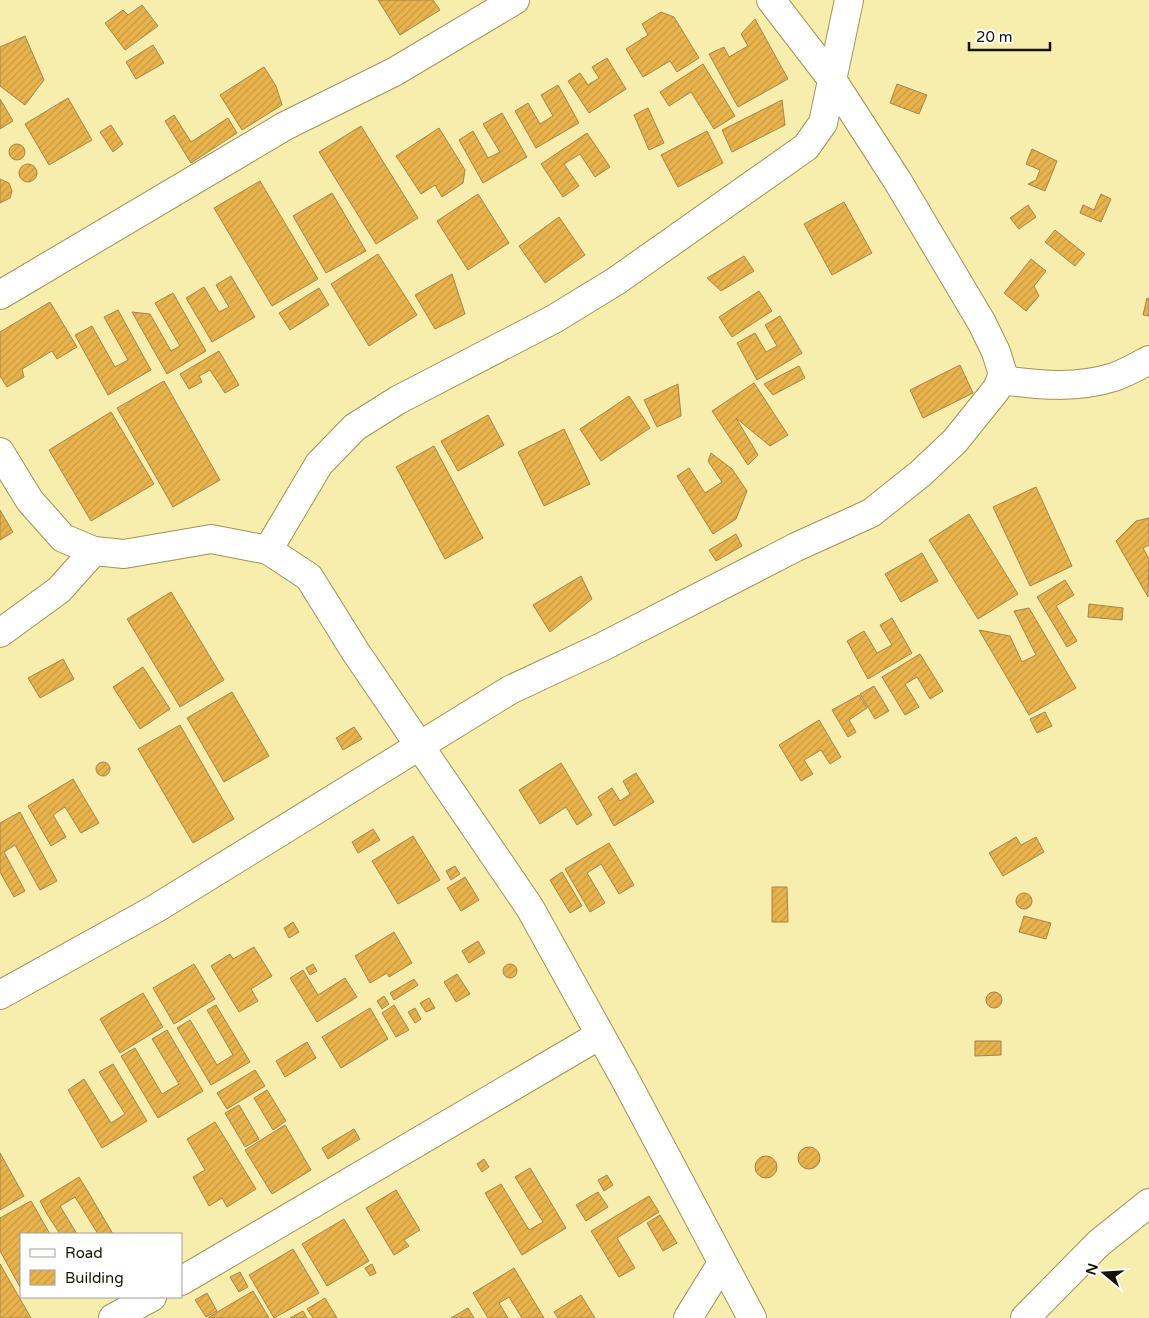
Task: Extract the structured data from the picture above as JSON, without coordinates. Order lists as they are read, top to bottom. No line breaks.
{"legend":["Road","Building"],"scale_bar":"20 m","north":"left"}
